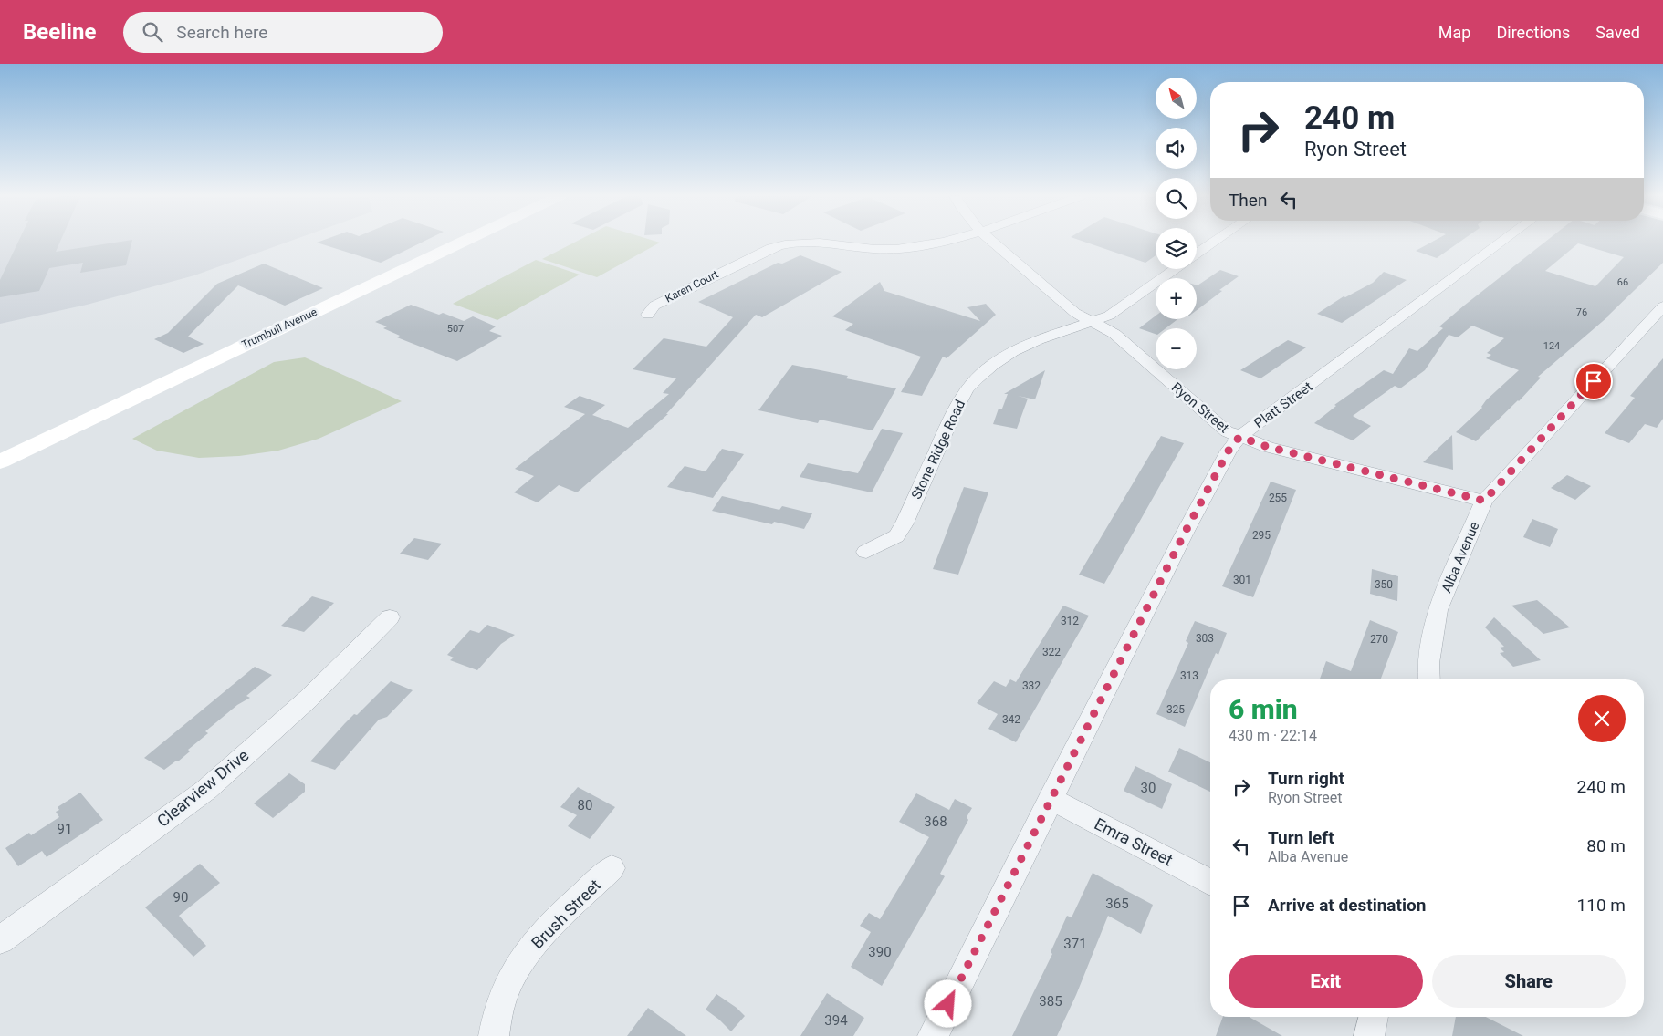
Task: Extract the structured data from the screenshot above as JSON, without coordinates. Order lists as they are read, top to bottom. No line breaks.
{"streets":{"street":["Karen Court","Trumbull Avenue","Platt Street","Ryon Street","Stone Ridge Road","Alba Avenue","Clearview Drive","Emra Street","Brush Street"]},"crossings":[["Platt Street","Ryon Street"],["Platt Street","Emra Street"],["Ryon Street","Stone Ridge Road"],["Ryon Street","Alba Avenue"]],"house_numbers":["66","76","507","124","255","295","301","350","312","303","270","322","313","332","325","342","30","80","368","91","90","365","371","390","385","394"],"north":"top left","page":{"header":"Beeline","search":"Search here","nav":["Map","Directions","Saved"],"map_buttons":["+","−"],"turn":["240 m","Ryon Street"],"then":"Then","heading":["6 min","430 m · 22:14"],"list":[{"name":"Turn right","note":"Ryon Street","value":"240 m"},{"name":"Turn left","note":"Alba Avenue","value":"80 m"},{"name":"Arrive at destination","value":"110 m"}],"buttons":["Exit","Share"]}}
